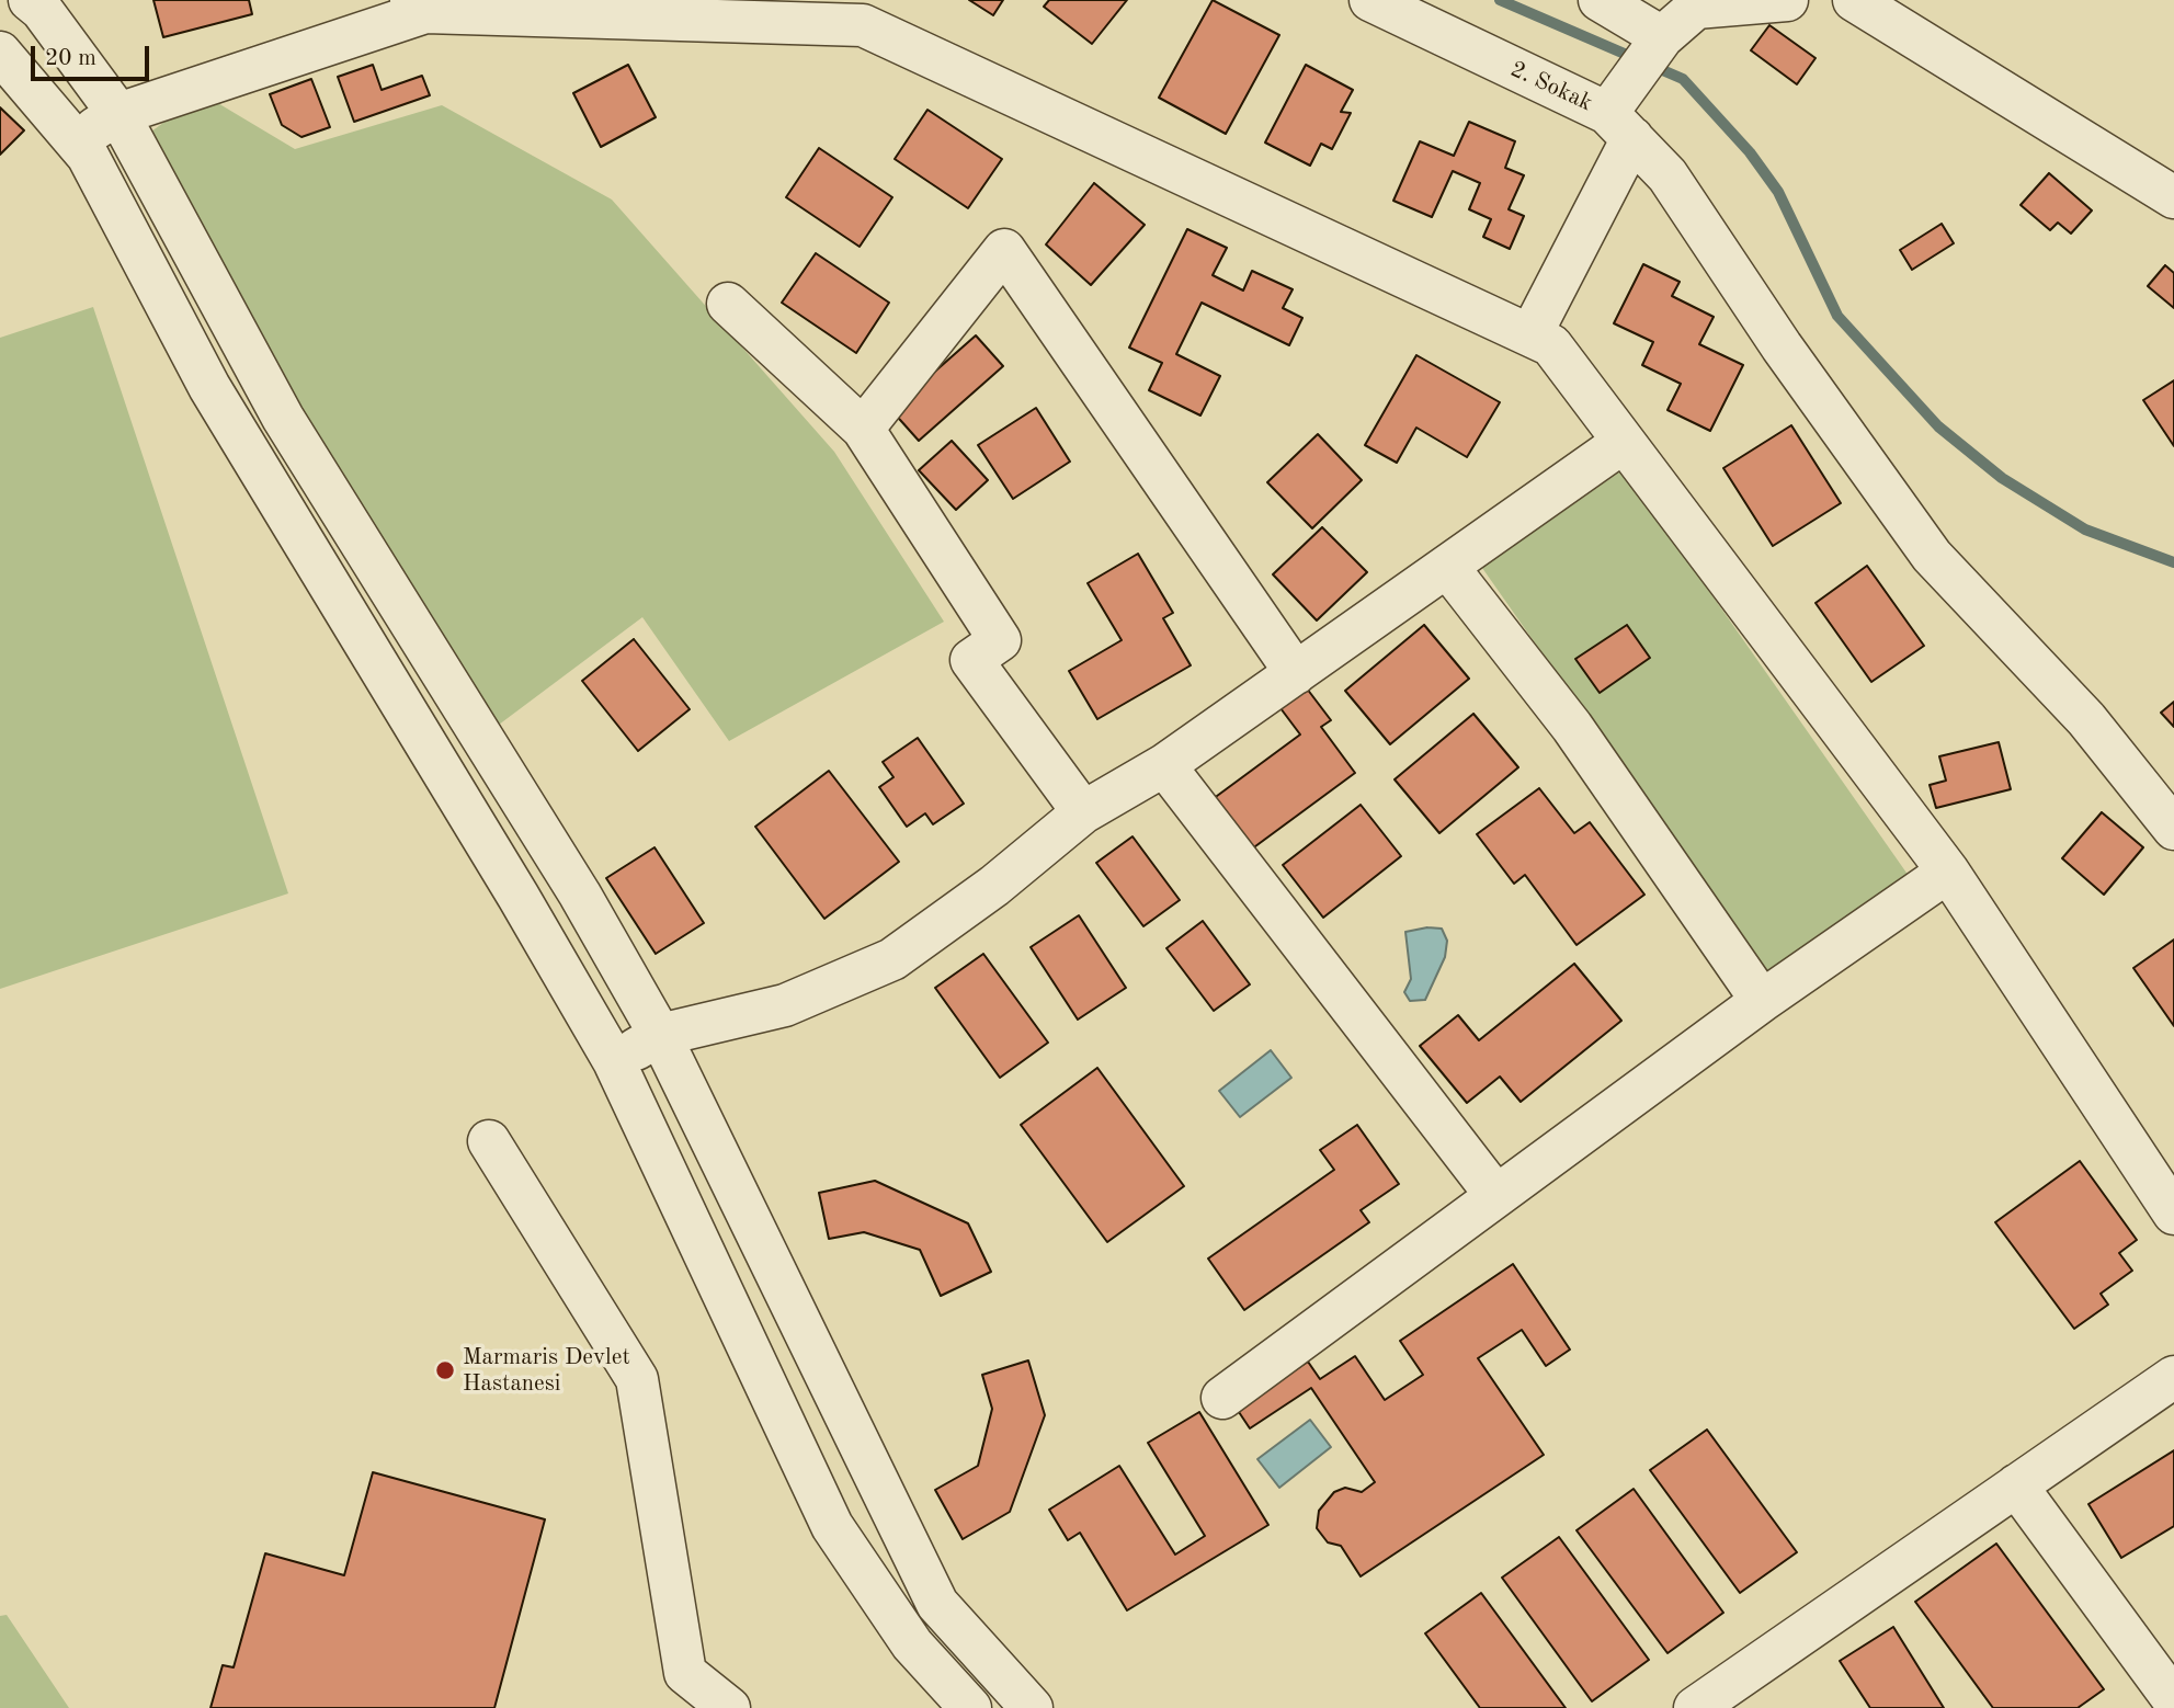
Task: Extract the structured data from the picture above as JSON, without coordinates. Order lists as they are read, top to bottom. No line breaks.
{"streets":{"street":["2. Sokak"]},"places":["Marmaris Devlet Hastanesi"],"scale_bar":"20 m"}
